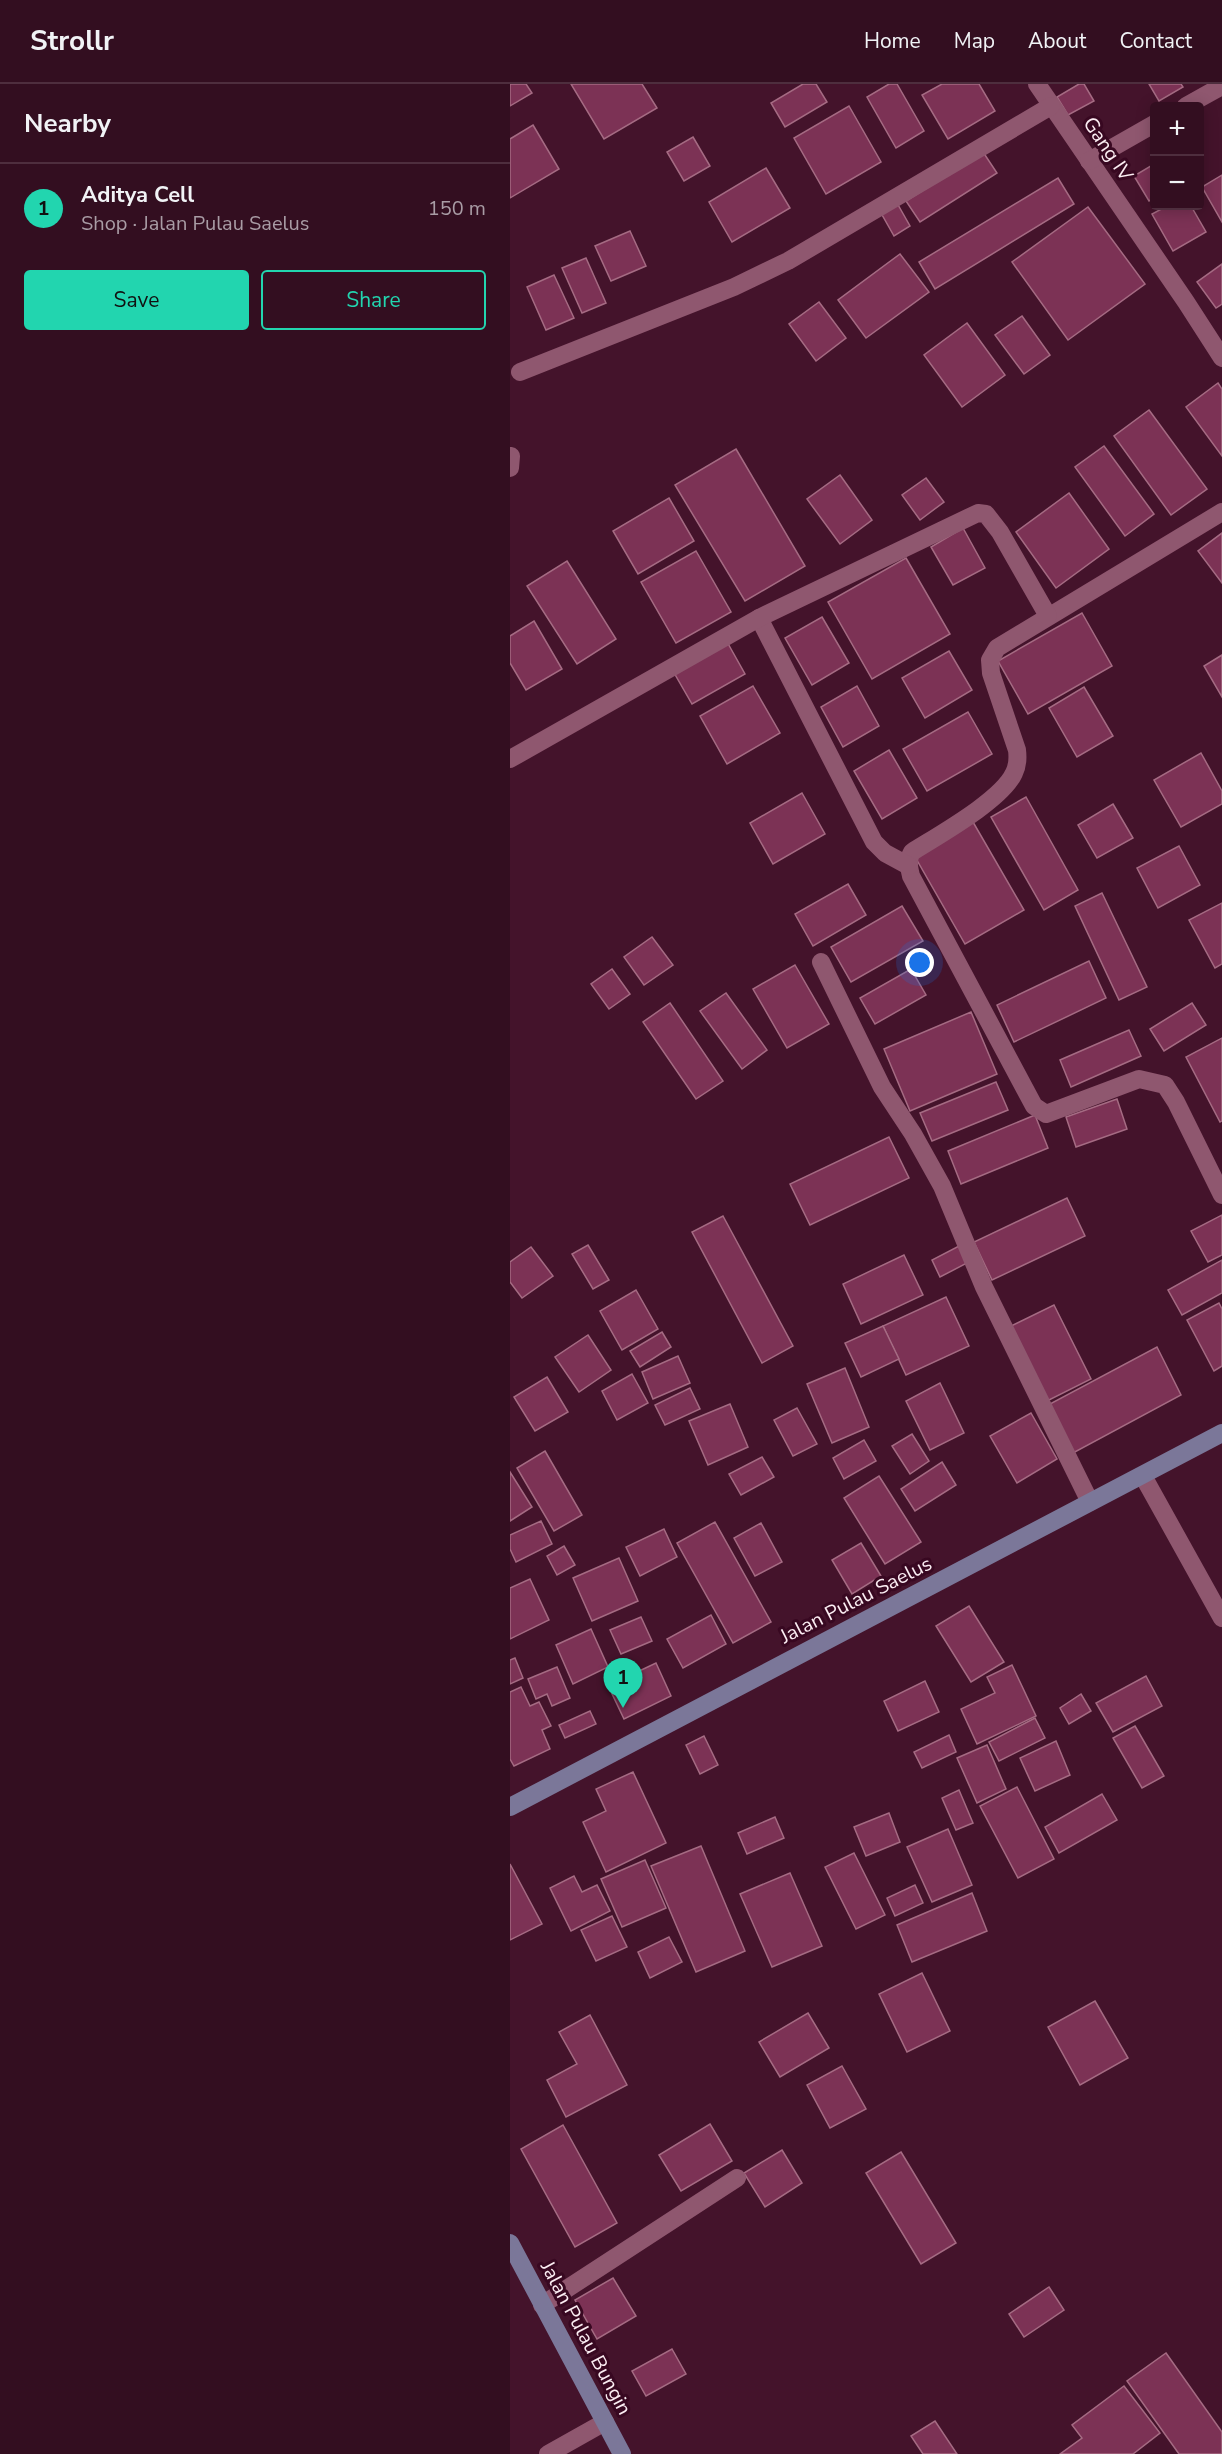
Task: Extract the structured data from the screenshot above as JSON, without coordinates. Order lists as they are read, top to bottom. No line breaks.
{"streets":{"street":["Gang IV","Jalan Pulau Saelus","Jalan Pulau Bungin"]},"page":{"header":"Strollr","nav":["Home","Map","About","Contact"],"heading":"Nearby","map_buttons":["+","−"],"list":[{"mark":"1","name":"Aditya Cell","note":"Shop · Jalan Pulau Saelus","value":"150 m"}],"buttons":["Save","Share"],"pins":"1"}}
